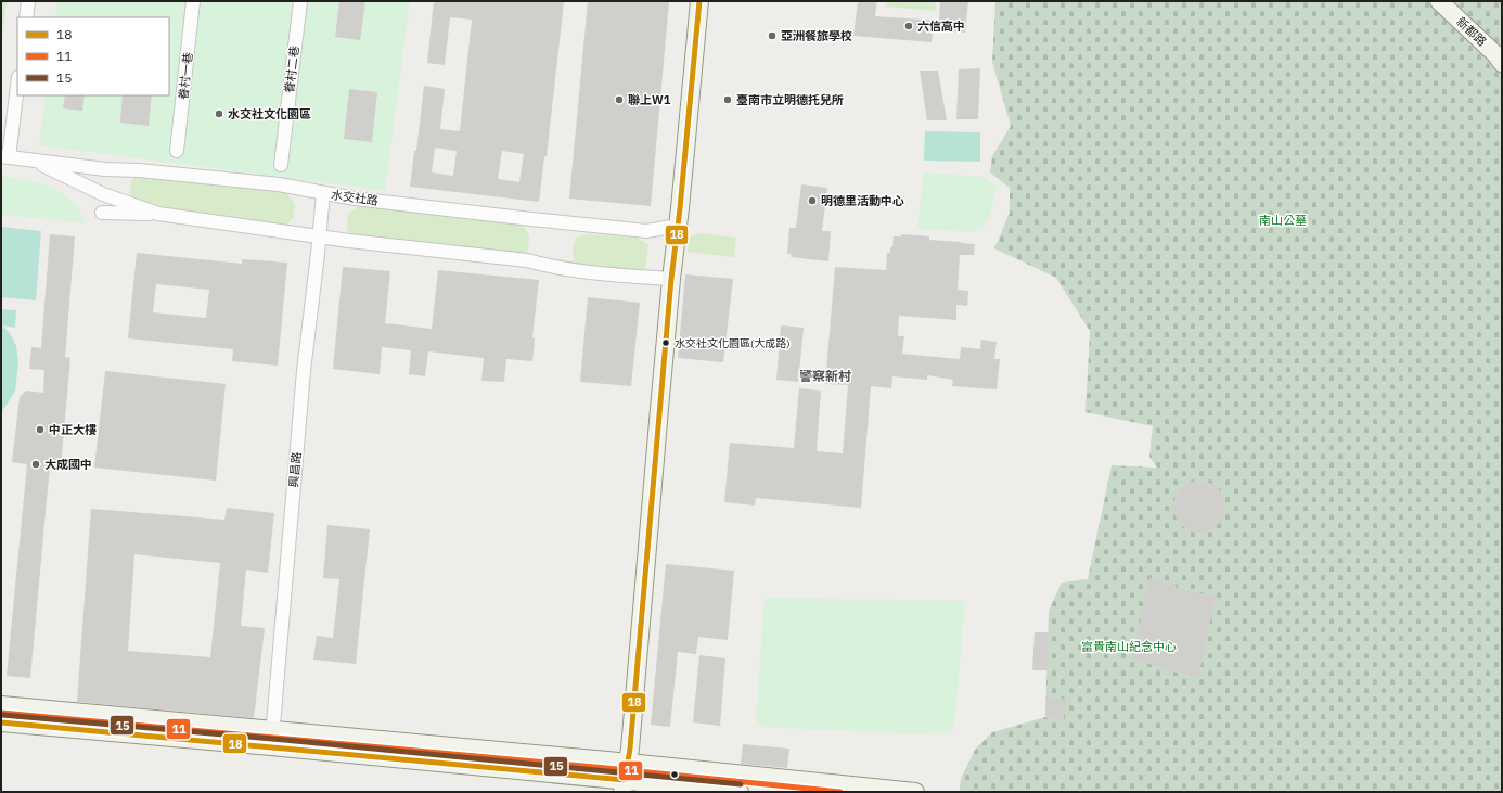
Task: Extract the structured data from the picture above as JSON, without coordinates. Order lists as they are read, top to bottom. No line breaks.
{"streets":{"street":["新都路","眷村二巷","眷村一巷","水交社路","興昌路"]},"crossings":[["水交社路","興昌路"]],"districts":["警察新村"],"parks":["南山公墓","富貴南山紀念中心"],"places":["六信高中","亞洲餐旅學校","聯上W1","臺南市立明德托兒所","水交社文化園區","明德里活動中心","水交社文化園區(大成路)","中正大樓","大成國中"],"lines":["transit line 18","transit line 11","transit line 15"],"legend":["18","11","15"]}
